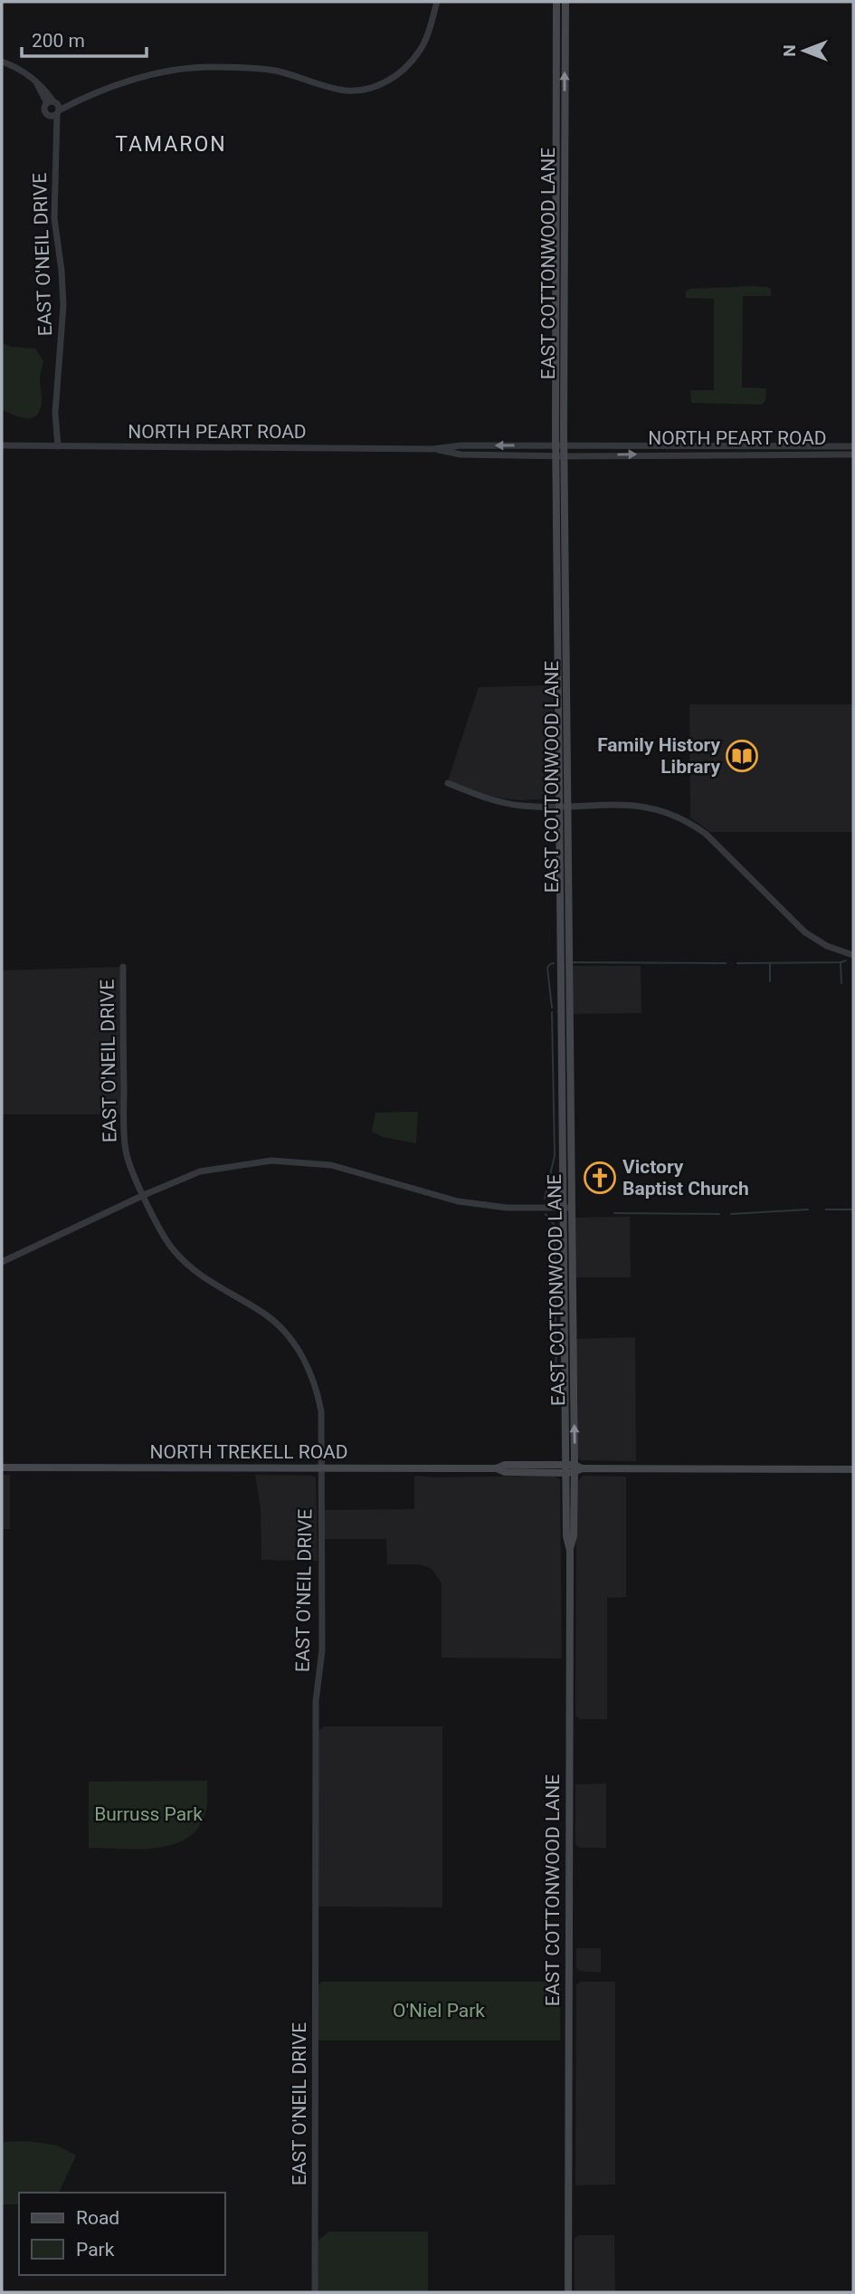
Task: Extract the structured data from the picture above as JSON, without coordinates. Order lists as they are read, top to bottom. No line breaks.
{"streets":{"main road":["EAST COTTONWOOD LANE","NORTH TREKELL ROAD"],"street":["EAST O'NEIL DRIVE","NORTH PEART ROAD"]},"crossings":[["EAST O'NEIL DRIVE","NORTH PEART ROAD"],["EAST O'NEIL DRIVE","NORTH TREKELL ROAD"],["EAST COTTONWOOD LANE","NORTH PEART ROAD"],["EAST COTTONWOOD LANE","NORTH TREKELL ROAD"]],"districts":["TAMARON"],"parks":["Burruss Park","O'Niel Park"],"places":{"library":["Family History Library"],"church":["Victory Baptist Church"]},"legend":["Road","Park"],"scale_bar":"200 m","north":"left"}
